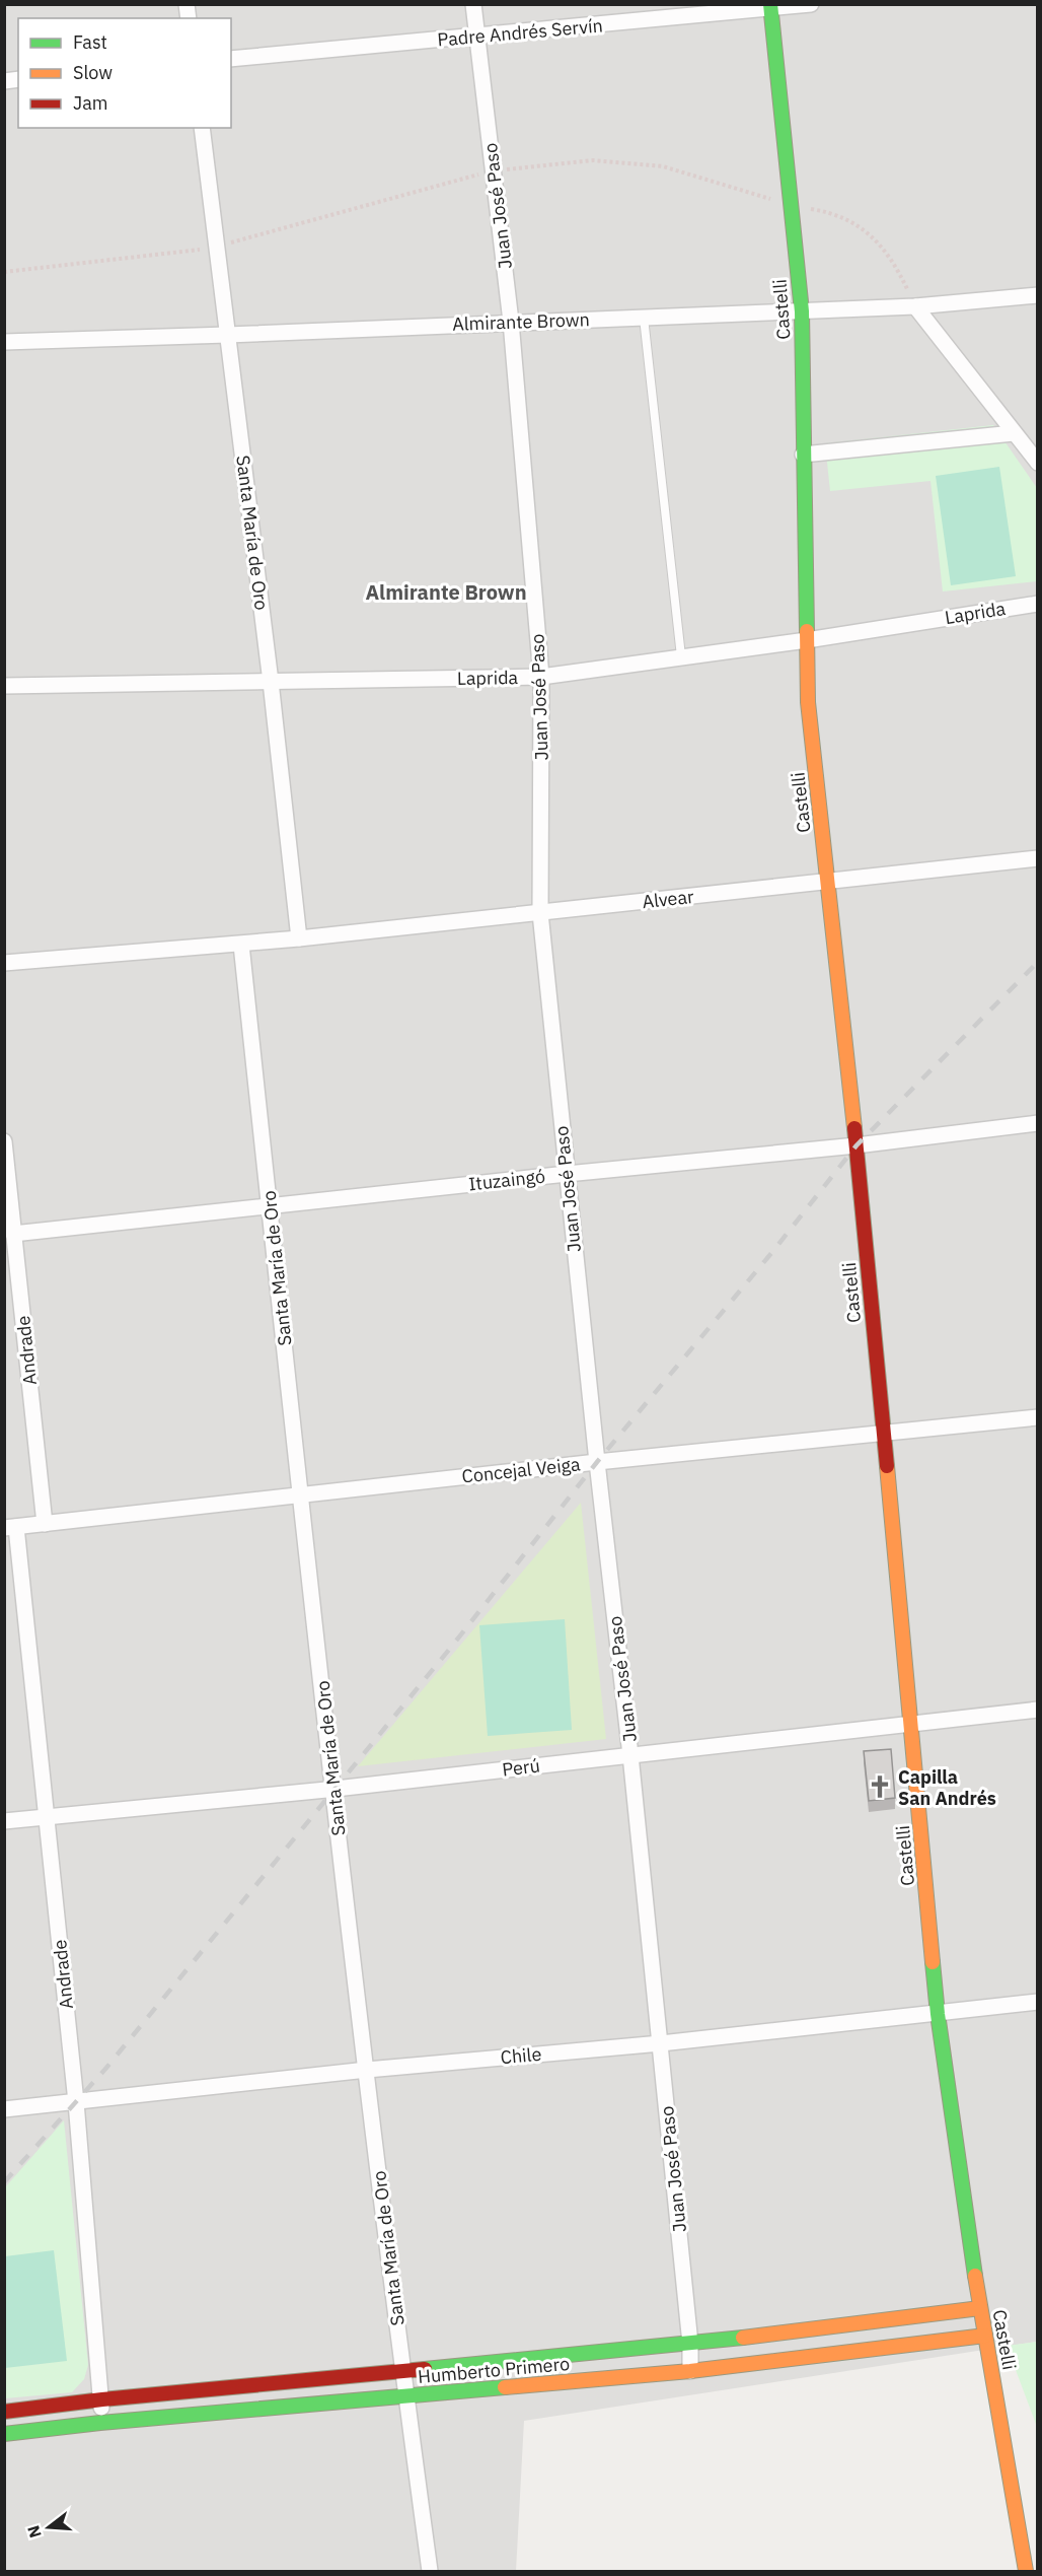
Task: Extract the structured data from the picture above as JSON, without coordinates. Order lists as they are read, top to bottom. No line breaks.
{"streets":{"street":["Padre Andrés Servín","Juan José Paso","Castelli","Almirante Brown","Santa María de Oro","Laprida","Alvear","Ituzaingó","Andrade","Concejal Veiga","Perú","Chile","Humberto Primero"]},"crossings":[["Padre Andrés Servín","Juan José Paso"],["Padre Andrés Servín","Castelli"],["Juan José Paso","Almirante Brown"],["Juan José Paso","Laprida"],["Juan José Paso","Alvear"],["Juan José Paso","Ituzaingó"],["Juan José Paso","Concejal Veiga"],["Juan José Paso","Perú"],["Juan José Paso","Chile"],["Juan José Paso","Humberto Primero"],["Castelli","Almirante Brown"],["Castelli","Laprida"],["Castelli","Alvear"],["Castelli","Ituzaingó"],["Castelli","Concejal Veiga"],["Castelli","Perú"],["Castelli","Chile"],["Castelli","Humberto Primero"],["Almirante Brown","Santa María de Oro"],["Santa María de Oro","Laprida"],["Santa María de Oro","Alvear"],["Santa María de Oro","Ituzaingó"],["Santa María de Oro","Concejal Veiga"],["Santa María de Oro","Perú"],["Santa María de Oro","Chile"],["Santa María de Oro","Humberto Primero"],["Ituzaingó","Andrade"],["Andrade","Concejal Veiga"],["Andrade","Perú"],["Andrade","Chile"],["Andrade","Humberto Primero"]],"districts":["Almirante Brown"],"places":{"church":["Capilla San Andrés"]},"legend":["Fast","Slow","Jam"],"north":"left"}
